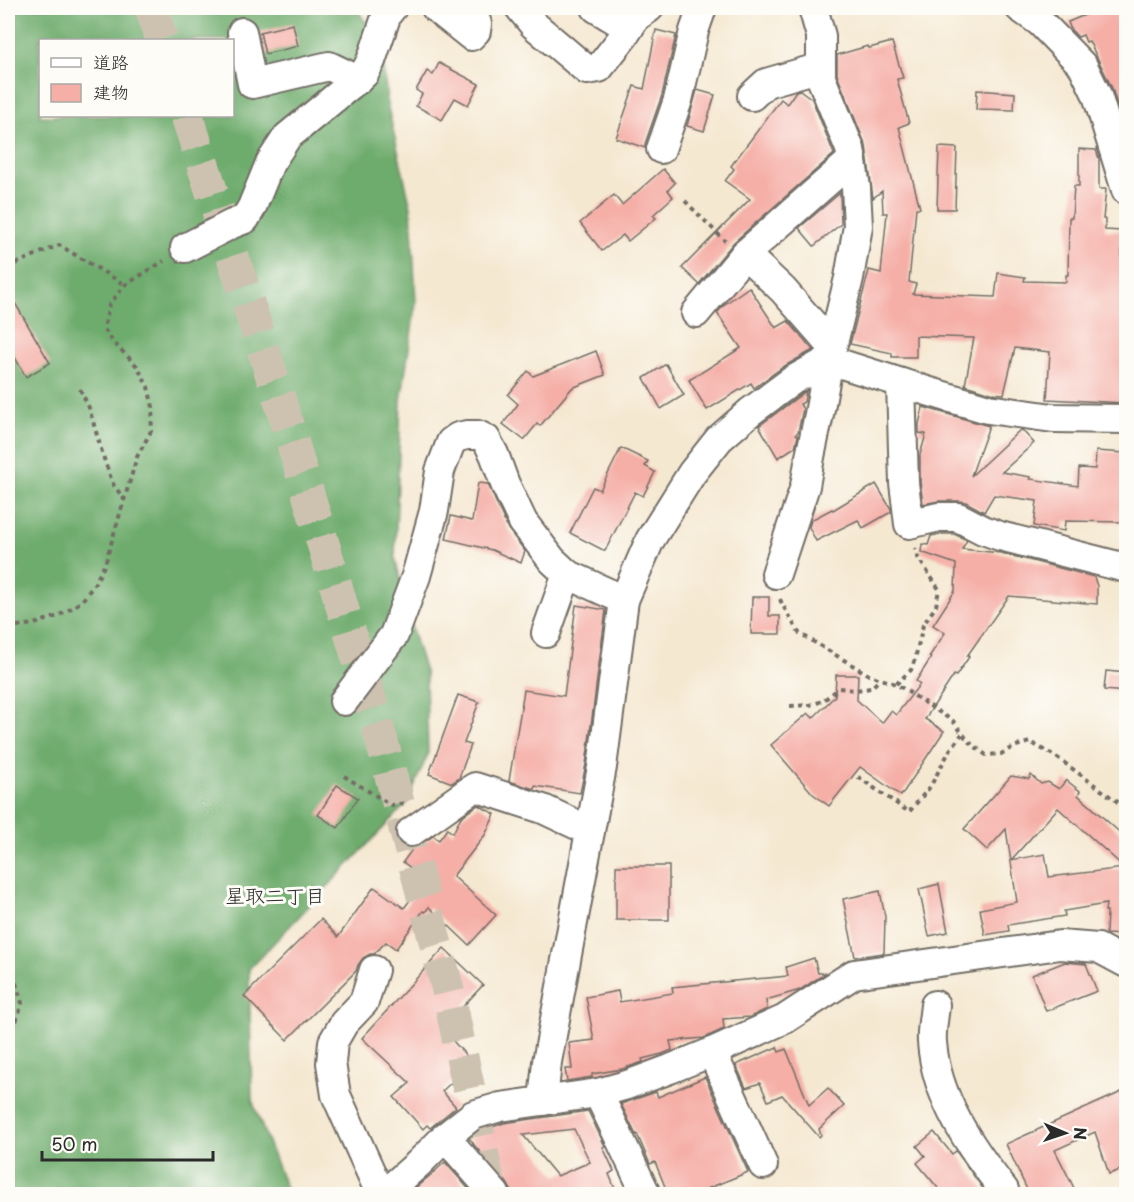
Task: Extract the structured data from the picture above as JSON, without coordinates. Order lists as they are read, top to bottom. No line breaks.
{"districts":["星取二丁目"],"legend":["道路","建物"],"scale_bar":"50 m","north":"right"}
